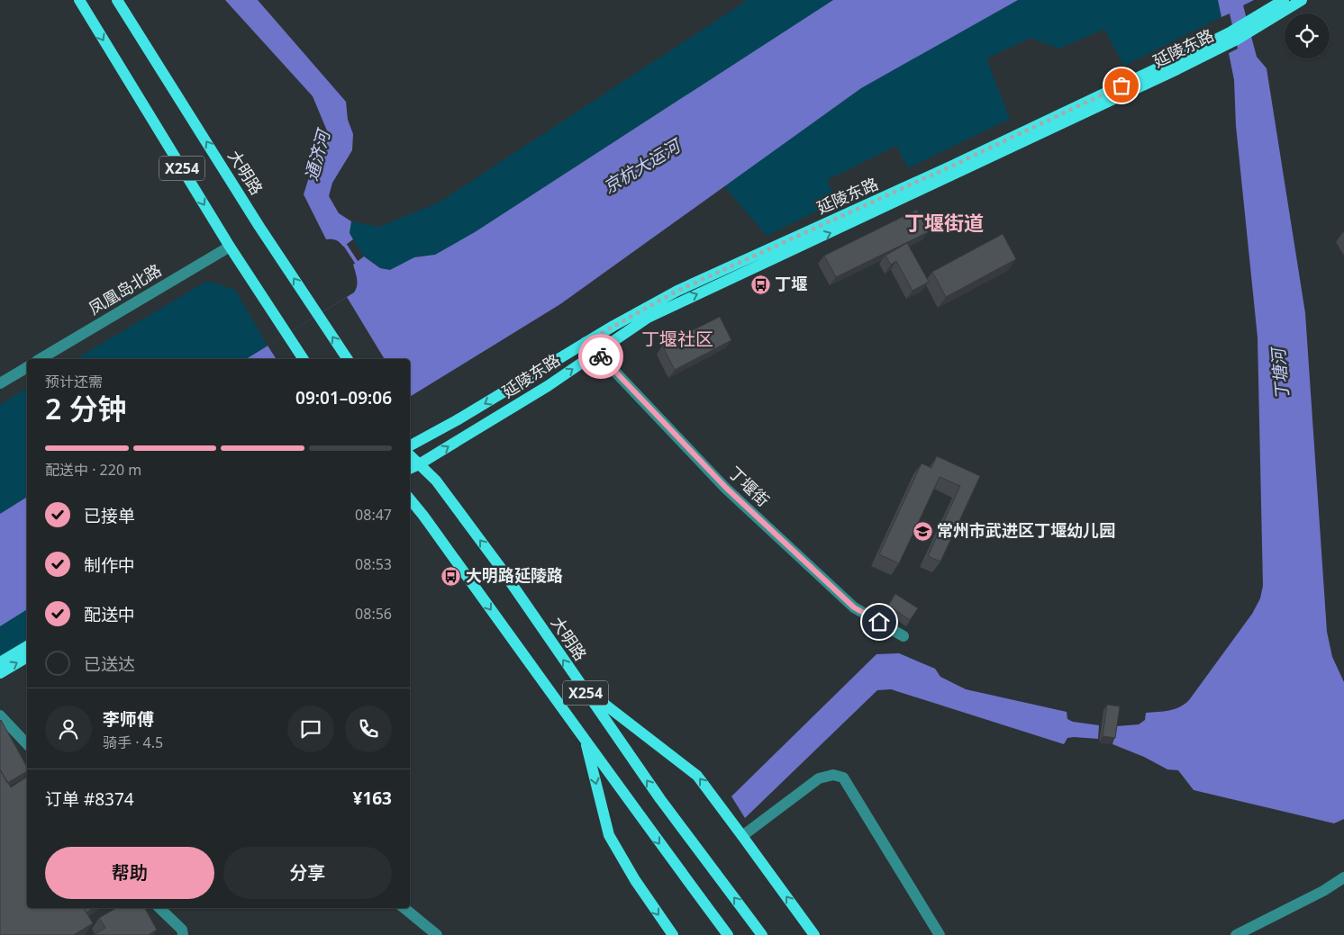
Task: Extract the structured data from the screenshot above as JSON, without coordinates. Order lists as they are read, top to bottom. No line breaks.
{"streets":{"main road":["延陵东路","X254","大明路"],"street":["凤凰岛北路","丁堰街"]},"crossings":[["延陵东路","大明路"],["延陵东路","丁堰街"],["X254","凤凰岛北路"]],"districts":["丁堰街道","丁堰社区"],"water":["通济河","京杭大运河","丁塘河"],"places":{"bus stop":["丁堰","大明路延陵路"],"school or university":["常州市武进区丁堰幼儿园"]},"page":{"heading":["2 分钟","预计还需","09:01–09:06"],"panel":["李师傅","骑手 · 4.5","订单 #8374","¥163"],"bar":"配送中 · 220 m","list":[["已接单","08:47"],["制作中","08:53"],["配送中","08:56"],"已送达"],"buttons":["帮助","分享"]}}
